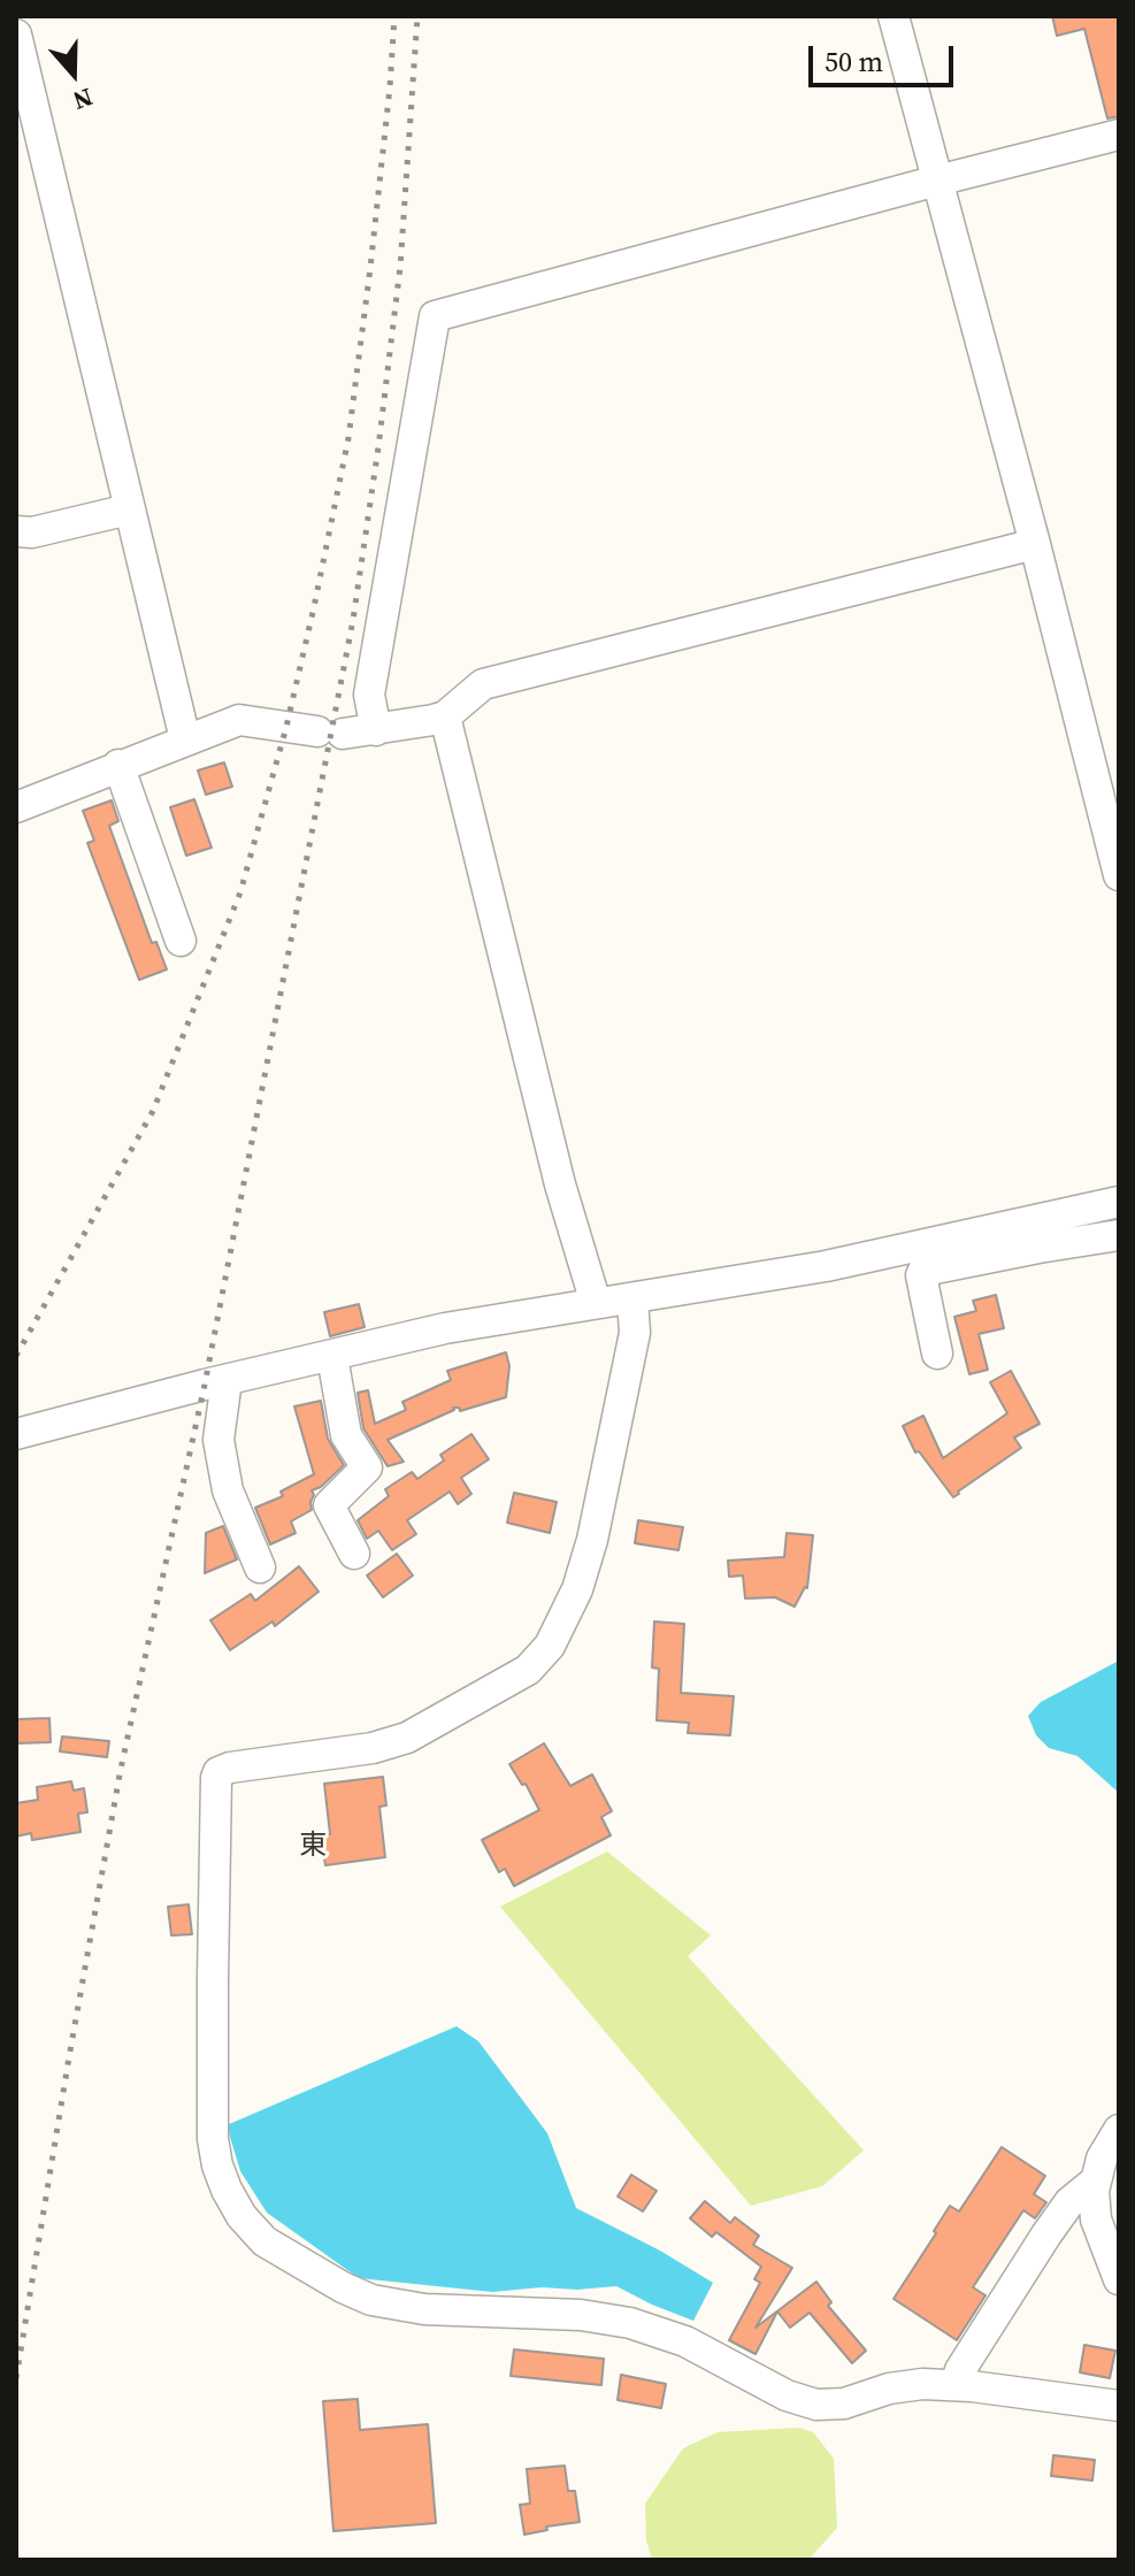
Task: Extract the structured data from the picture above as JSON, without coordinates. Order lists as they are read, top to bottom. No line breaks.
{"districts":["東"],"scale_bar":"50 m","north":"bottom"}
